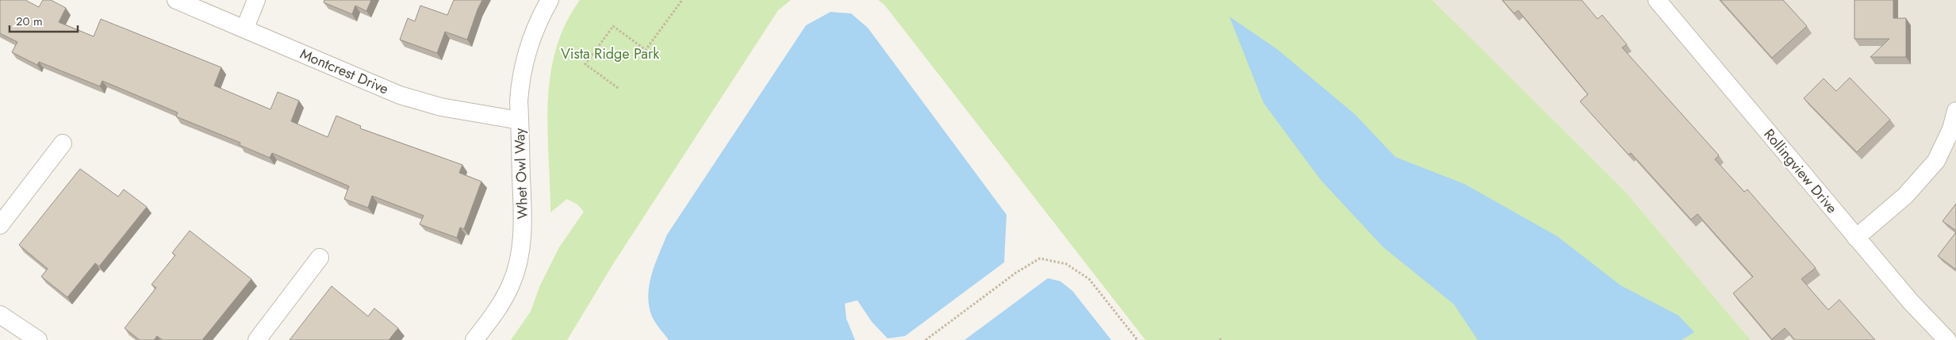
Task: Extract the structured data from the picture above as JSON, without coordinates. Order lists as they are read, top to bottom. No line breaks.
{"streets":{"street":["Montcrest Drive","Rollingview Drive","Whet Owl Way"]},"crossings":[["Montcrest Drive","Whet Owl Way"]],"parks":["Vista Ridge Park"],"scale_bar":"20 m"}
